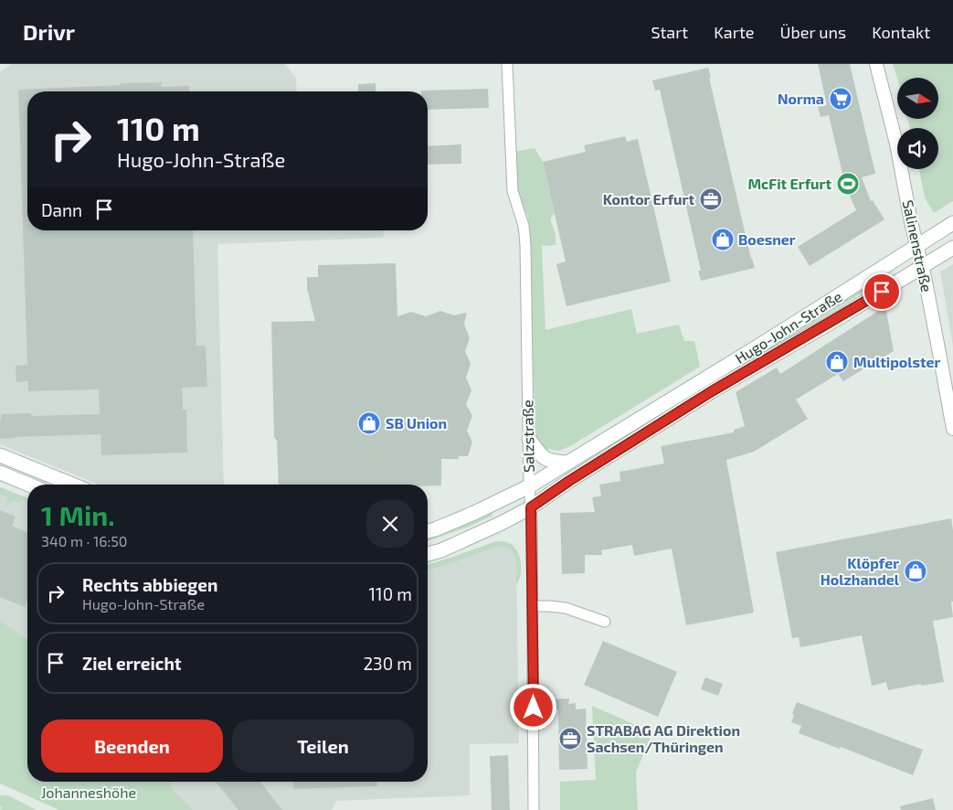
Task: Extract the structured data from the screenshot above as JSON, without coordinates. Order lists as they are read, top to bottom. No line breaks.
{"streets":{"main road":["Hugo-John-Straße"],"street":["Salinenstraße","Salzstraße"]},"crossings":[["Salinenstraße","Hugo-John-Straße"],["Hugo-John-Straße","Salzstraße"]],"parks":["Johanneshöhe"],"places":{"supermarket":["Norma"],"sports":["McFit Erfurt"],"office":["Kontor Erfurt","STRABAG AG Direktion Sachsen/Thüringen"],"shop":["Boesner","Multipolster","SB Union","Klöpfer Holzhandel"]},"north":"right","page":{"header":"Drivr","nav":["Start","Karte","Über uns","Kontakt"],"turn":["110 m","Hugo-John-Straße"],"then":"Dann","heading":["1 Min.","340 m · 16:50"],"list":[{"name":"Rechts abbiegen","note":"Hugo-John-Straße","value":"110 m"},{"name":"Ziel erreicht","value":"230 m"}],"buttons":["Beenden","Teilen"]}}
